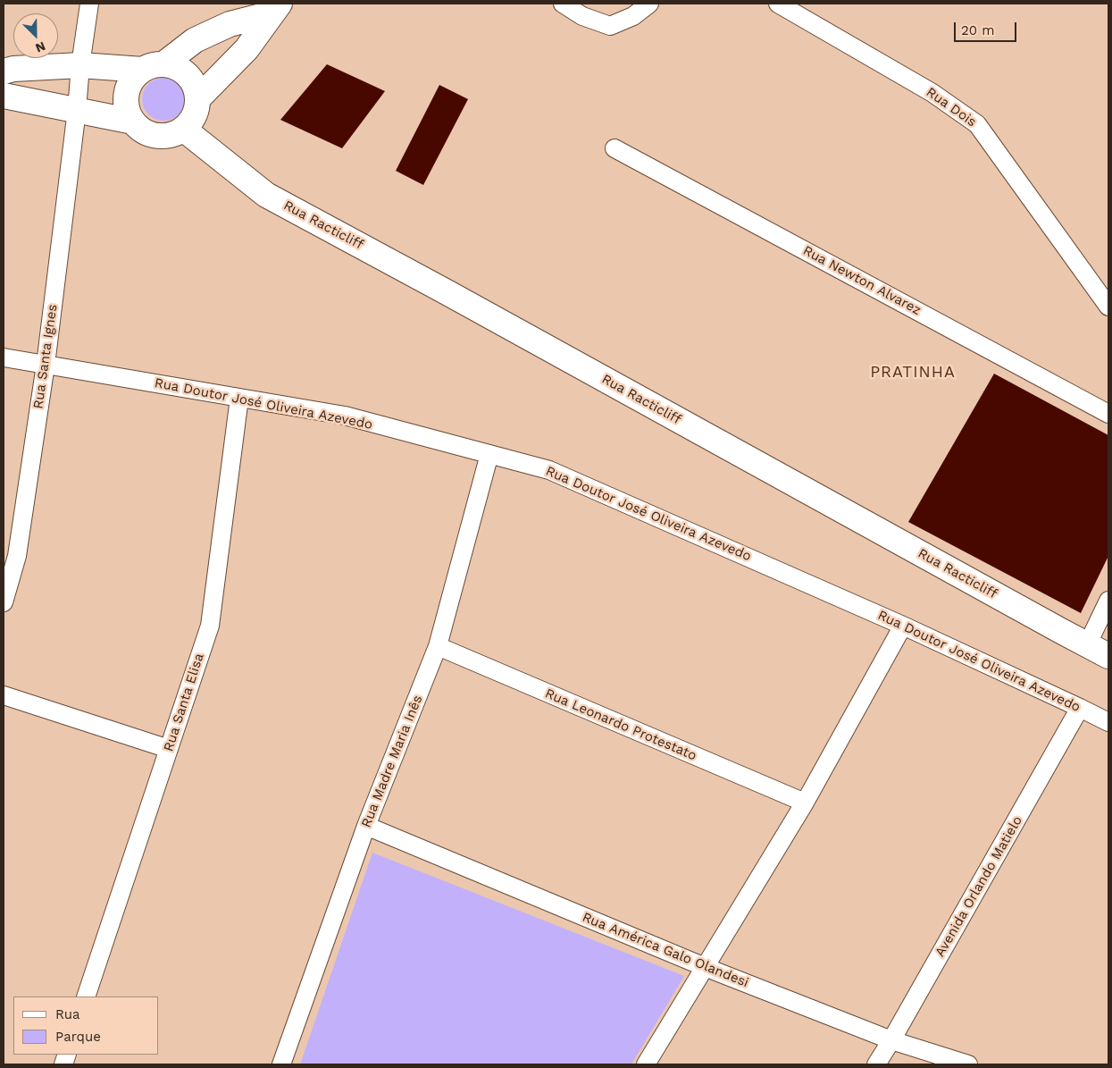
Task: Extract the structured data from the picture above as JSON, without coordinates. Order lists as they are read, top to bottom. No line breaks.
{"streets":{"street":["Rua Dois","Rua Racticliff","Rua Newton Alvarez","Rua Santa Ignes","Rua Doutor José Oliveira Azevedo","Rua Santa Elisa","Rua Leonardo Protestato","Rua Madre Maria Inês","Avenida Orlando Matielo","Rua América Galo Olandesi"]},"crossings":[["Rua Santa Ignes","Rua Doutor José Oliveira Azevedo"],["Rua Doutor José Oliveira Azevedo","Rua Santa Elisa"],["Rua Doutor José Oliveira Azevedo","Rua Madre Maria Inês"],["Rua Doutor José Oliveira Azevedo","Avenida Orlando Matielo"],["Rua Leonardo Protestato","Rua Madre Maria Inês"],["Rua Madre Maria Inês","Rua América Galo Olandesi"],["Avenida Orlando Matielo","Rua América Galo Olandesi"]],"districts":["PRATINHA"],"legend":["Rua","Parque"],"scale_bar":"20 m","north":"bottom right"}
